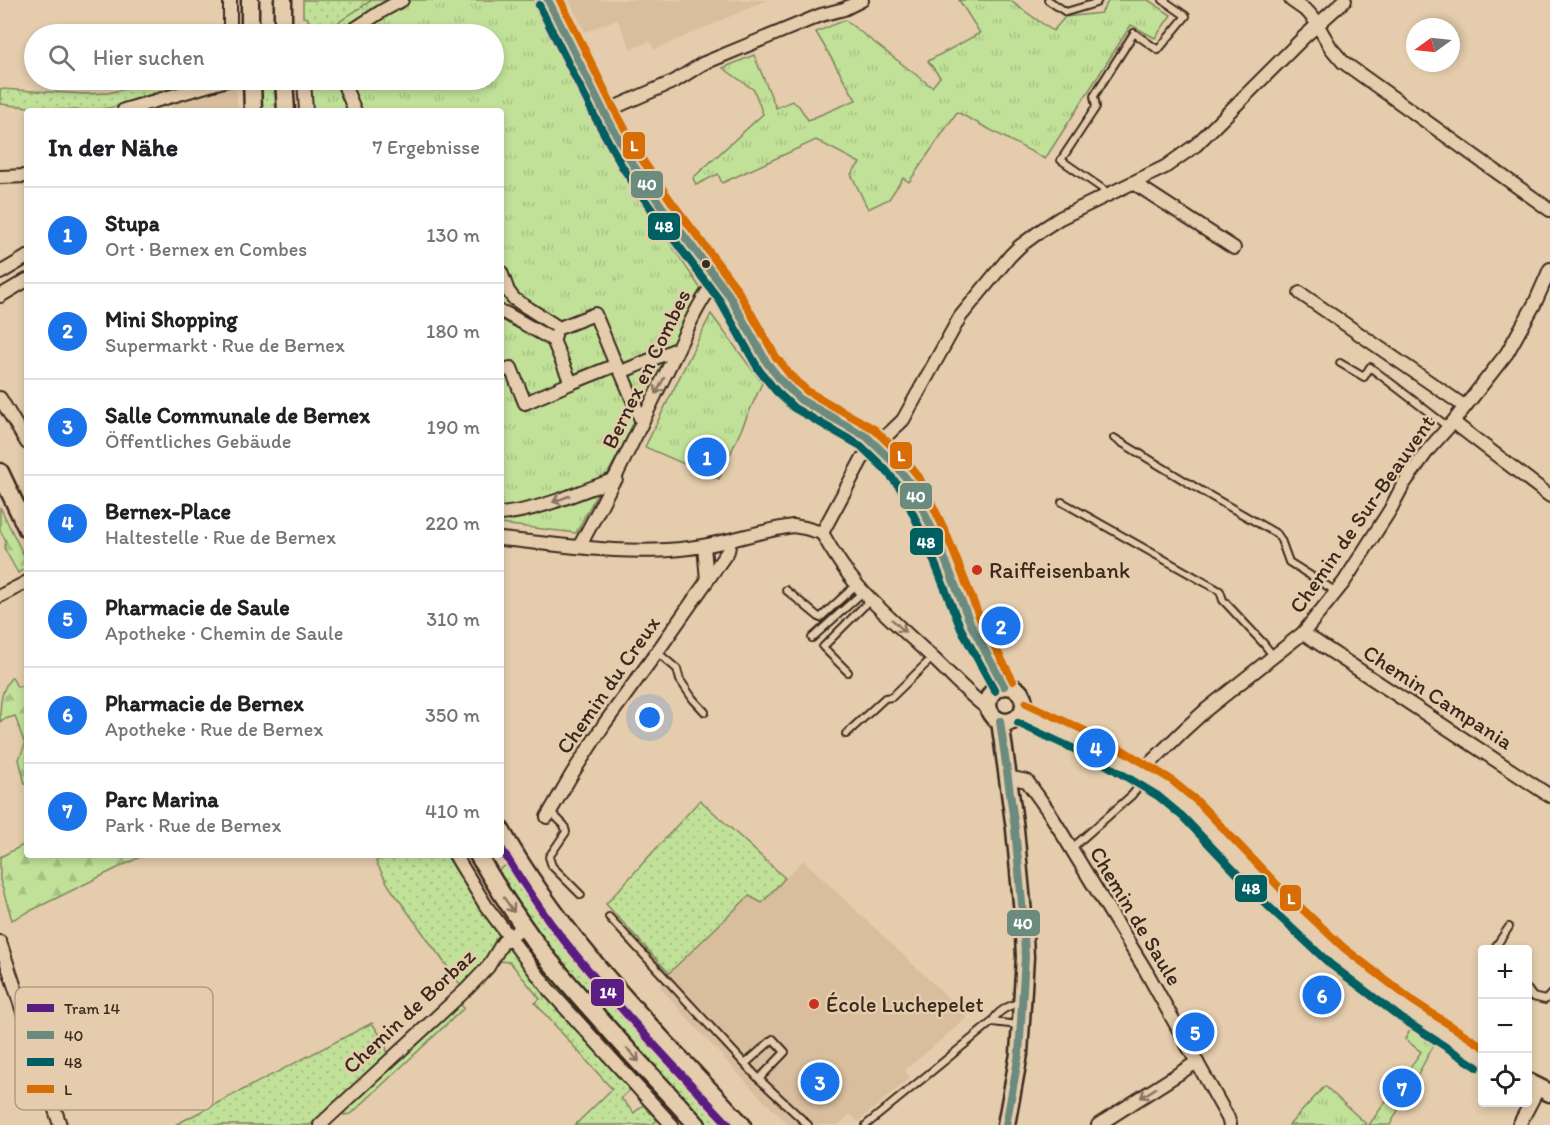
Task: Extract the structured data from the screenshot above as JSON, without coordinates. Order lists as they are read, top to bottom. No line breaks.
{"streets":{"street":["Bernex en Combes","Chemin de Sur-Beauvent","Chemin du Creux","Chemin Campania","Chemin de Saule","Chemin de Borbaz"]},"crossings":[["Chemin de Sur-Beauvent","Chemin Campania"]],"places":["Raiffeisenbank","École Luchepelet"],"lines":["transit line 40","transit line L","transit line 48","tram line 14"],"legend":["Tram 14","40","48","L"],"north":"left","page":{"search":"Hier suchen","heading":["In der Nähe","7 Ergebnisse"],"list":[{"mark":"1","name":"Stupa","note":"Ort · Bernex en Combes","value":"130 m"},{"mark":"2","name":"Mini Shopping","note":"Supermarkt · Rue de Bernex","value":"180 m"},{"mark":"3","name":"Salle Communale de Bernex","note":"Öffentliches Gebäude","value":"190 m"},{"mark":"4","name":"Bernex-Place","note":"Haltestelle · Rue de Bernex","value":"220 m"},{"mark":"5","name":"Pharmacie de Saule","note":"Apotheke · Chemin de Saule","value":"310 m"},{"mark":"6","name":"Pharmacie de Bernex","note":"Apotheke · Rue de Bernex","value":"350 m"},{"mark":"7","name":"Parc Marina","note":"Park · Rue de Bernex","value":"410 m"}],"pins":["1","2","4","6","5","3","7"],"map_buttons":["+","−"]}}
